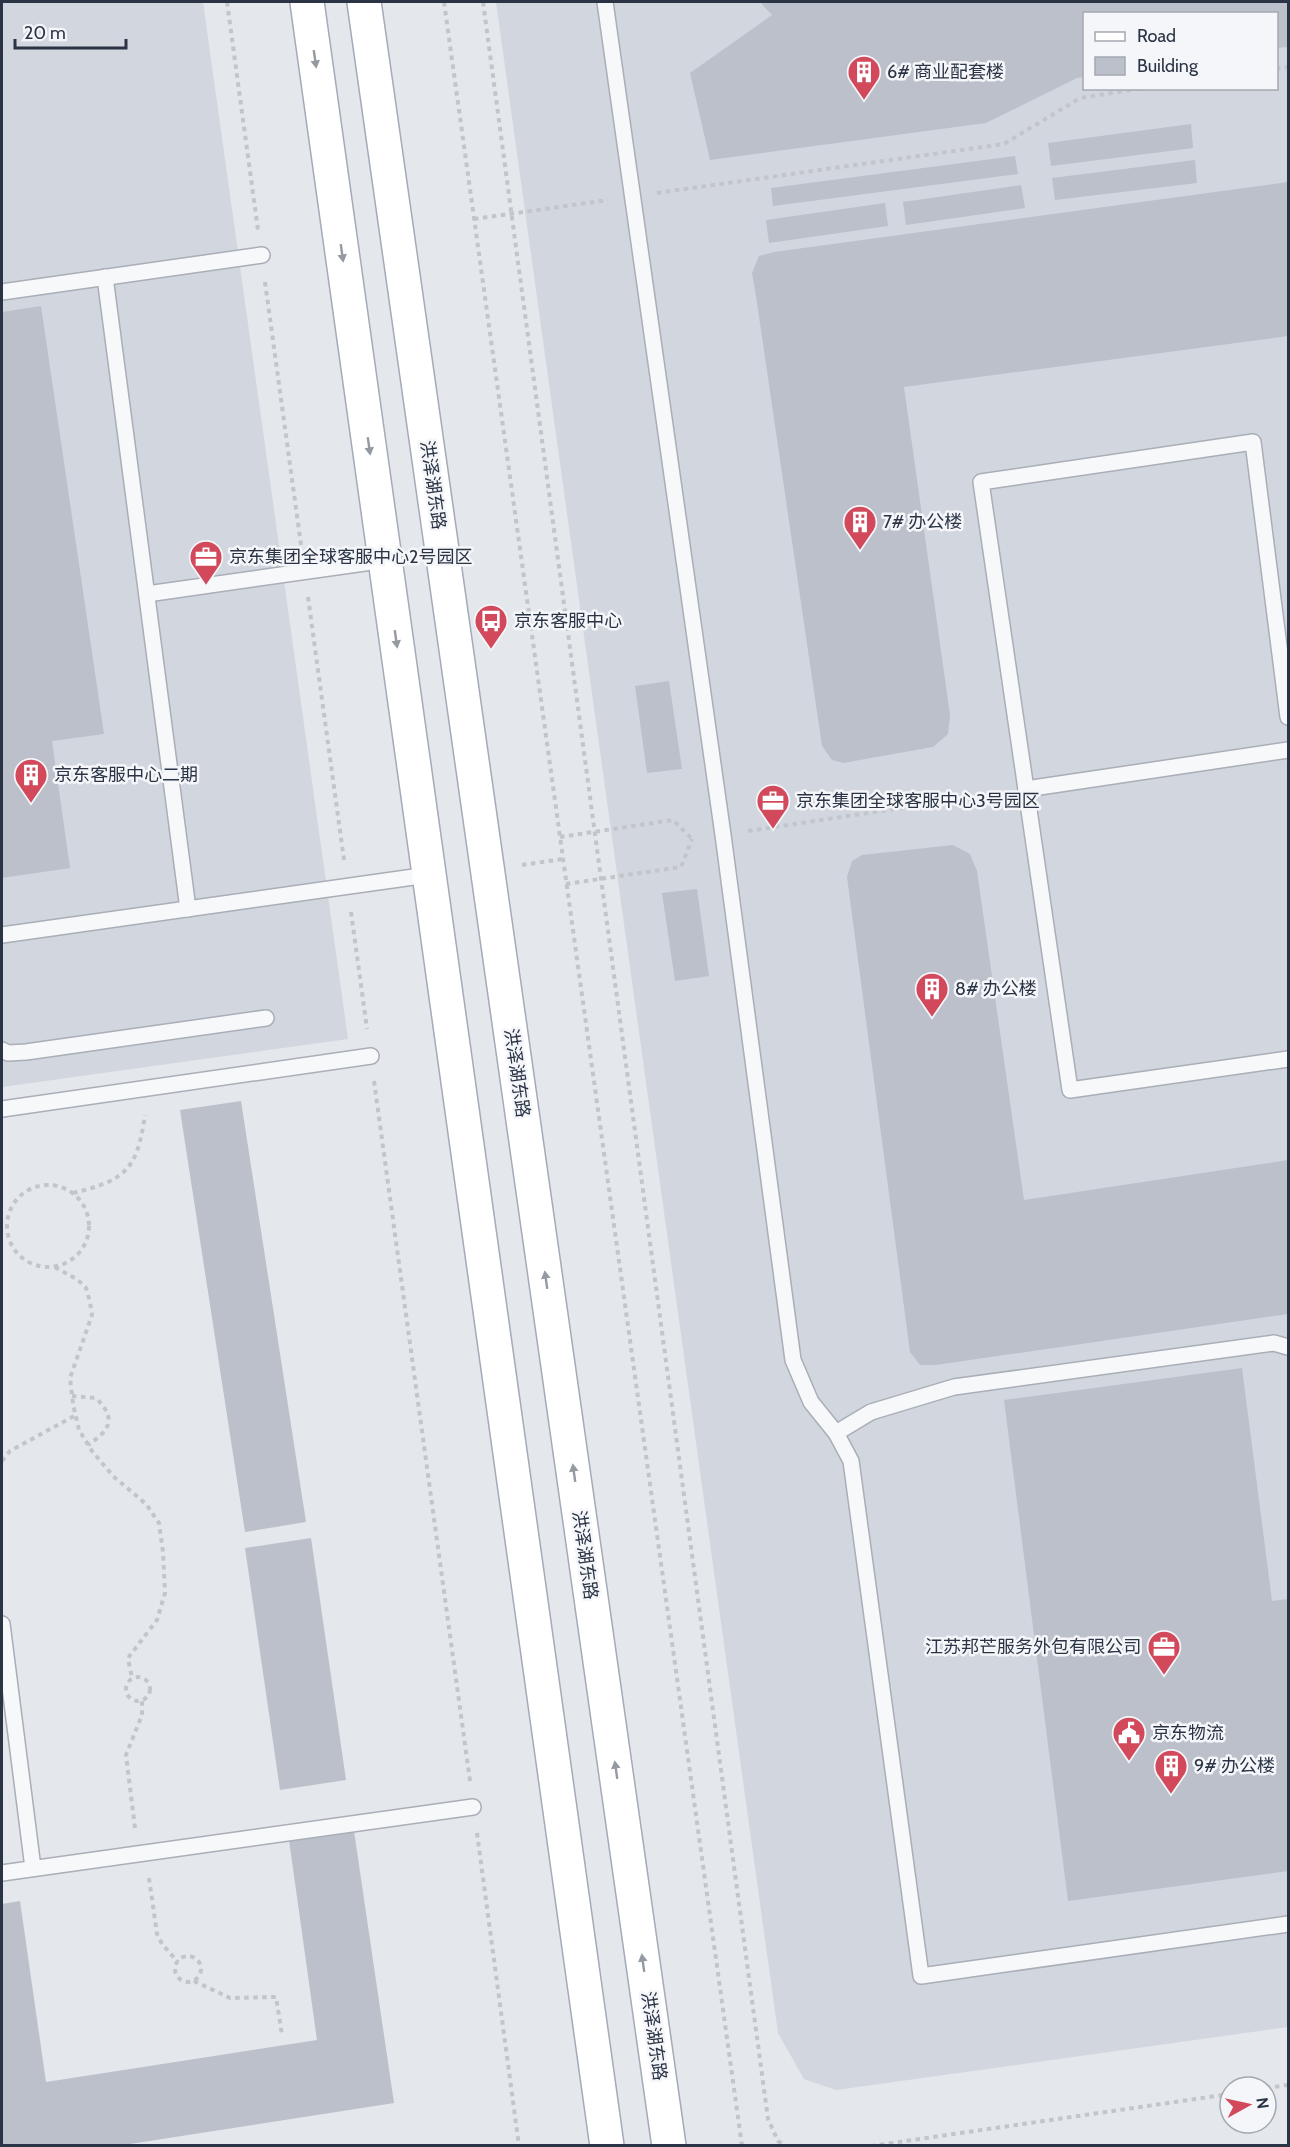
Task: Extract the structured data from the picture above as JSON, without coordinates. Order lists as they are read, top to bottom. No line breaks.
{"streets":{"main road":["洪泽湖东路"]},"places":{"building":["6# 商业配套楼","7# 办公楼","京东客服中心二期","8# 办公楼","9# 办公楼"],"office":["京东集团全球客服中心2号园区","京东集团全球客服中心3号园区","江苏邦芒服务外包有限公司"],"bus stop":["京东客服中心"],"public building":["京东物流"]},"legend":["Road","Building"],"scale_bar":"20 m","north":"right"}
